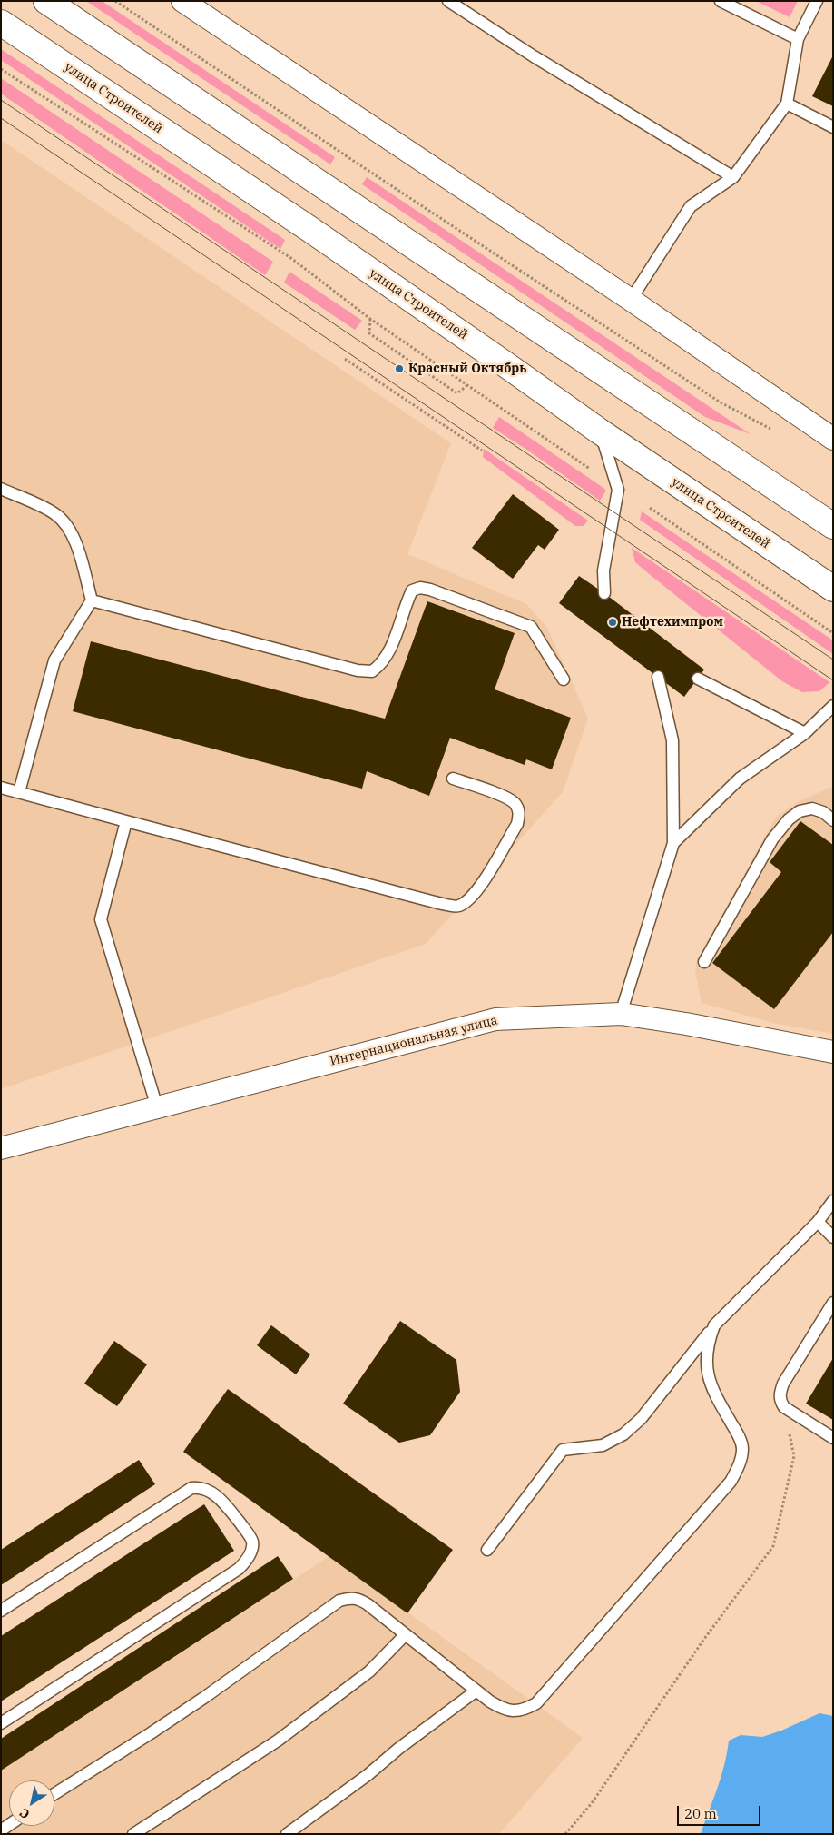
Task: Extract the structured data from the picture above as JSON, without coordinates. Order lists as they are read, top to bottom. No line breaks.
{"streets":{"main road":["улица Строителей"],"street":["Интернациональная улица"]},"places":["Красный Октябрь","Нефтехимпром"],"scale_bar":"20 m","north":"bottom left"}
